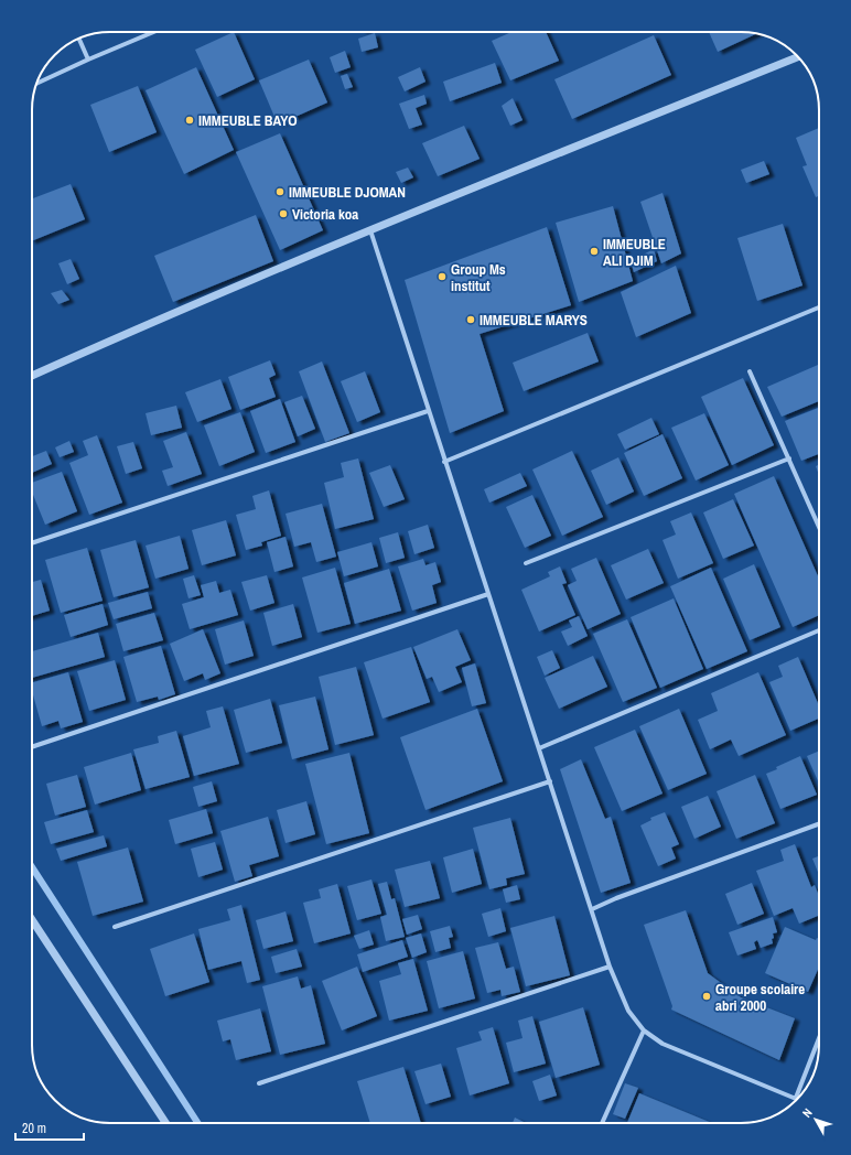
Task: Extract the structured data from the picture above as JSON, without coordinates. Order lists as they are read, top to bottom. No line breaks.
{"places":["IMMEUBLE BAYO","IMMEUBLE DJOMAN","Victoria koa","IMMEUBLE ALI DJIM","Group Ms institut","IMMEUBLE MARYS","Groupe scolaire abri 2000"],"scale_bar":"20 m","north":"top left"}
